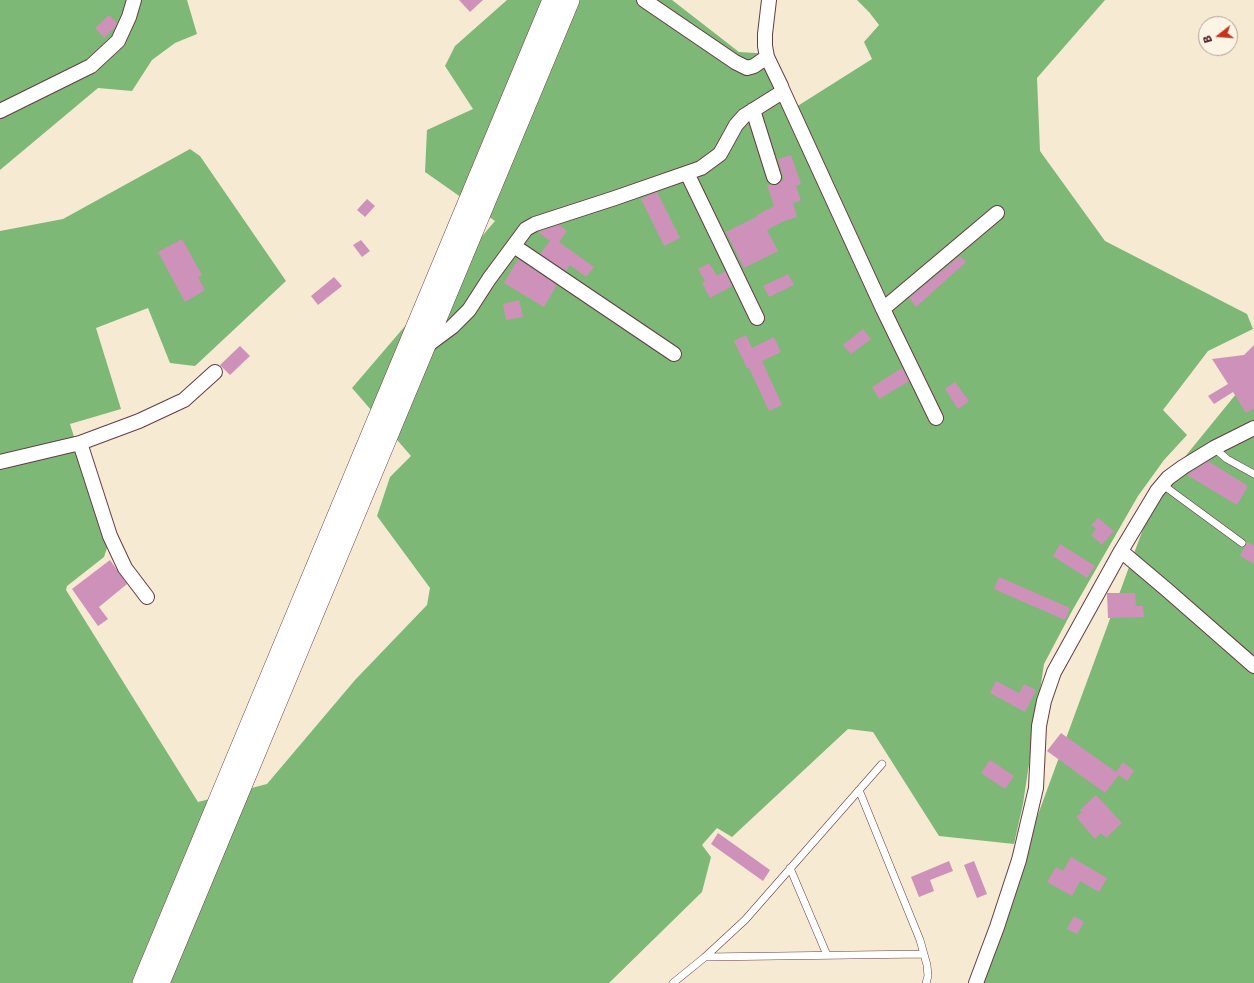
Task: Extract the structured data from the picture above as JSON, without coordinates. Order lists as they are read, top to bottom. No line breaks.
{"north":"left"}
